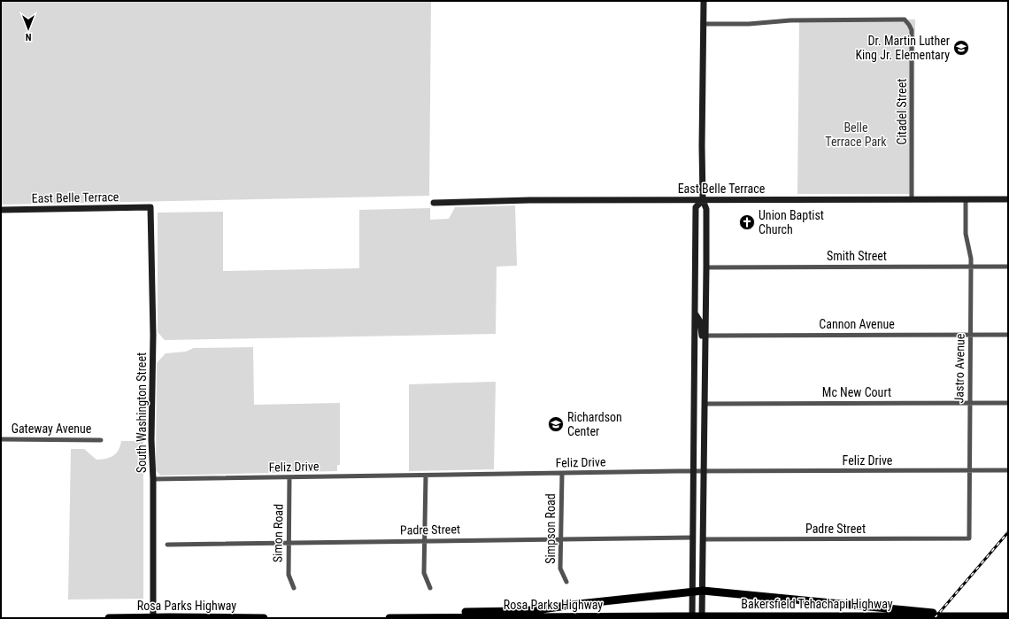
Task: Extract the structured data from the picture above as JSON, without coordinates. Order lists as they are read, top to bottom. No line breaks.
{"streets":{"highway":["Bakersfield Tehachapi Highway","Rosa Parks Highway"],"street":["Citadel Street","East Belle Terrace","Smith Street","Cannon Avenue","Jastro Avenue","Mc New Court","South Washington Street","Gateway Avenue","Feliz Drive","Simpson Road","Padre Street","Simon Road"]},"crossings":[["Citadel Street","East Belle Terrace"],["East Belle Terrace","Jastro Avenue"],["East Belle Terrace","South Washington Street"],["Smith Street","Jastro Avenue"],["Cannon Avenue","Jastro Avenue"],["Jastro Avenue","Mc New Court"],["Jastro Avenue","Feliz Drive"],["Jastro Avenue","Padre Street"],["South Washington Street","Feliz Drive"],["Feliz Drive","Simpson Road"],["Feliz Drive","Simon Road"],["Simpson Road","Padre Street"],["Padre Street","Simon Road"],["Bakersfield Tehachapi Highway","Rosa Parks Highway"]],"parks":["Belle Terrace Park"],"places":{"school or university":["Dr. Martin Luther King Jr. Elementary","Richardson Center"],"church":["Union Baptist Church"]},"north":"bottom"}
